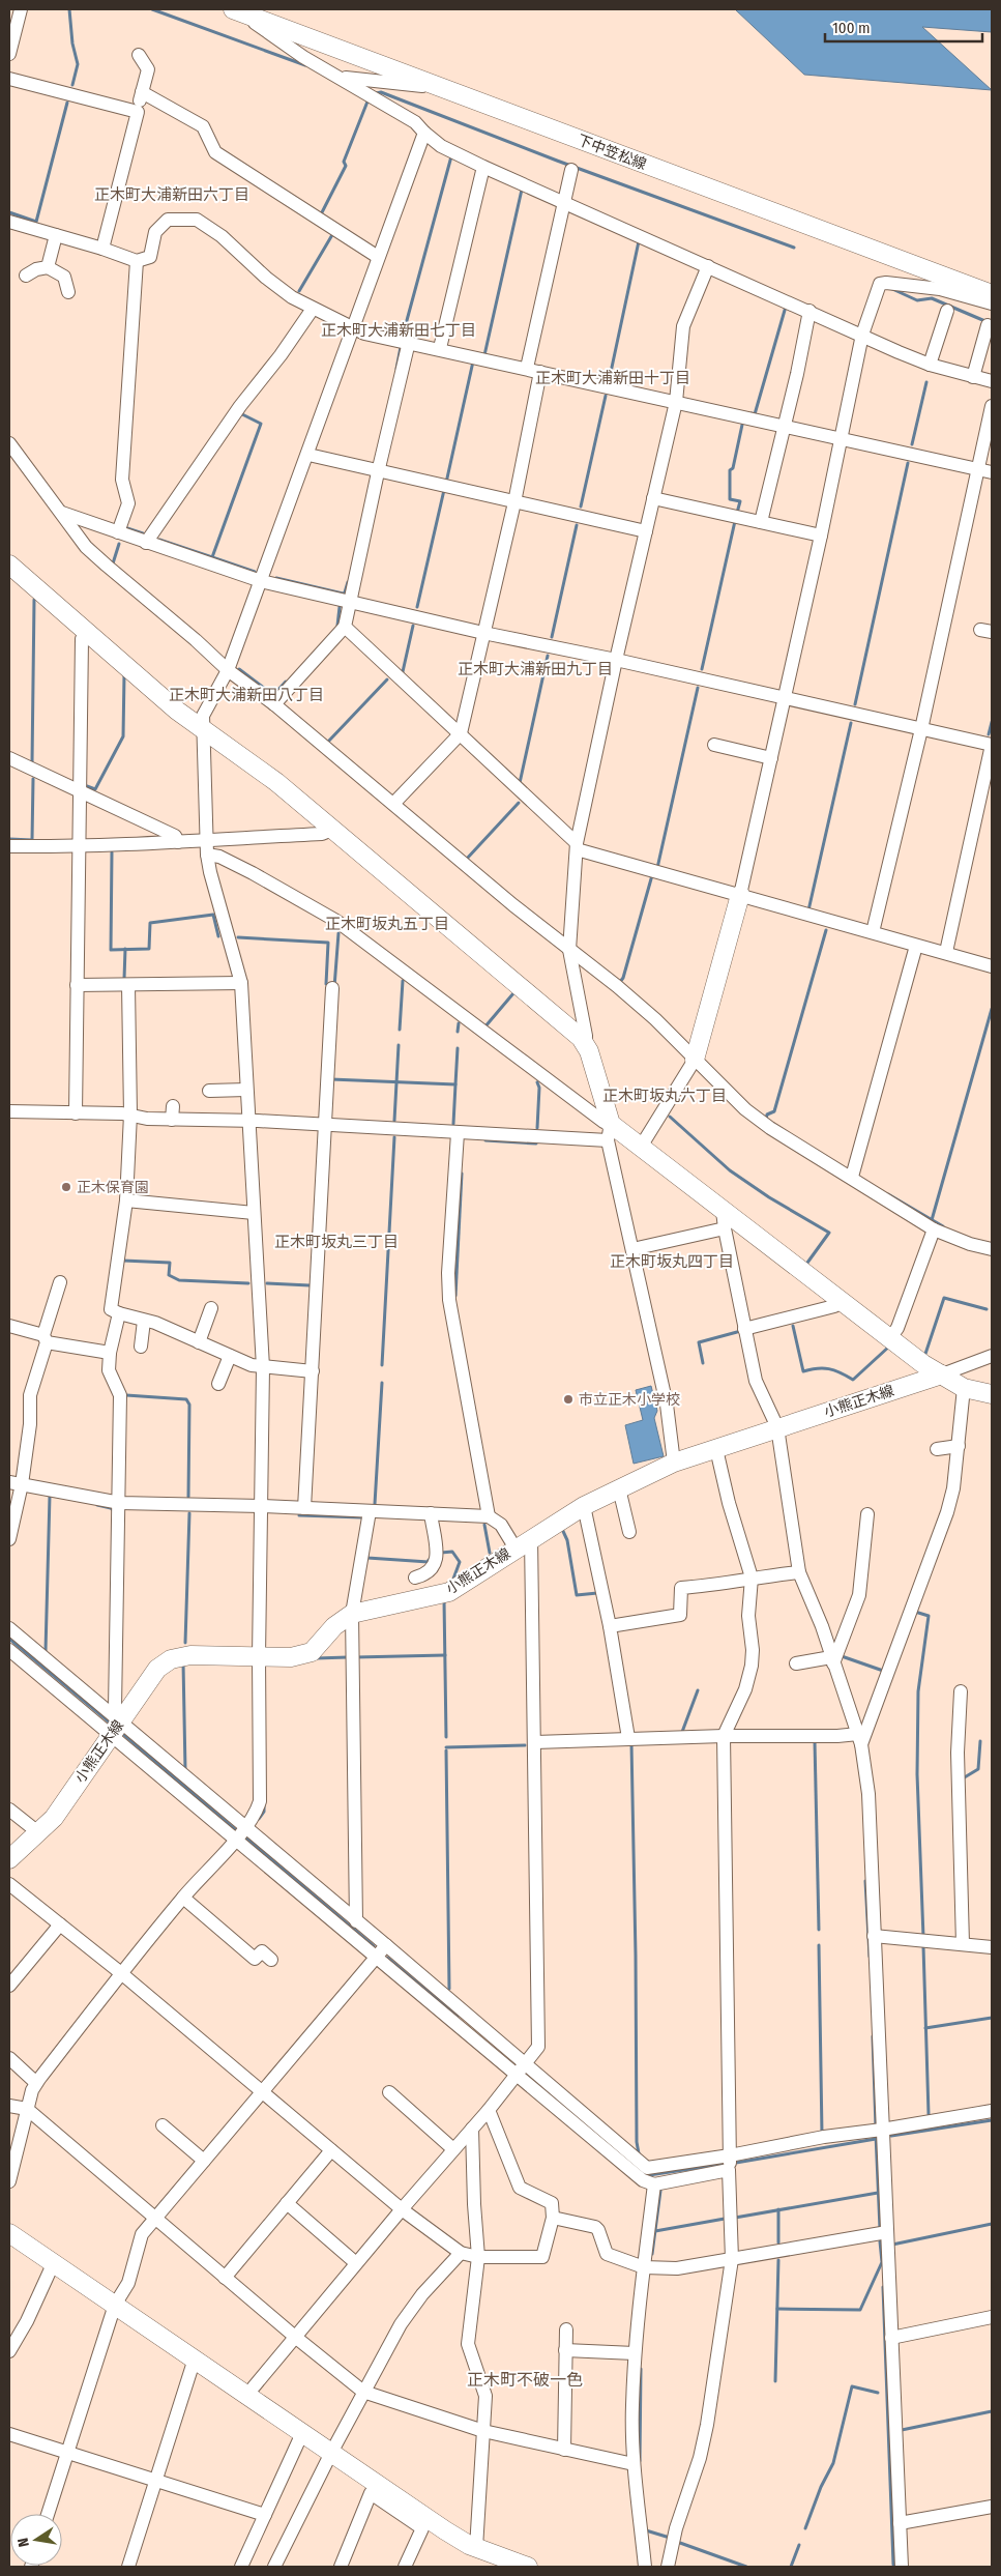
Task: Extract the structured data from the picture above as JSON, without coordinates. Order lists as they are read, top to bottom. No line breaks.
{"streets":{"street":["下中笠松線","小熊正木線"]},"districts":["正木町大浦新田六丁目","正木町大浦新田七丁目","正木町大浦新田十丁目","正木町大浦新田九丁目","正木町大浦新田八丁目","正木町坂丸五丁目","正木町坂丸六丁目","正木町坂丸三丁目","正木町坂丸四丁目","正木町不破一色"],"places":["正木保育園","市立正木小学校"],"scale_bar":"100 m","north":"left"}
